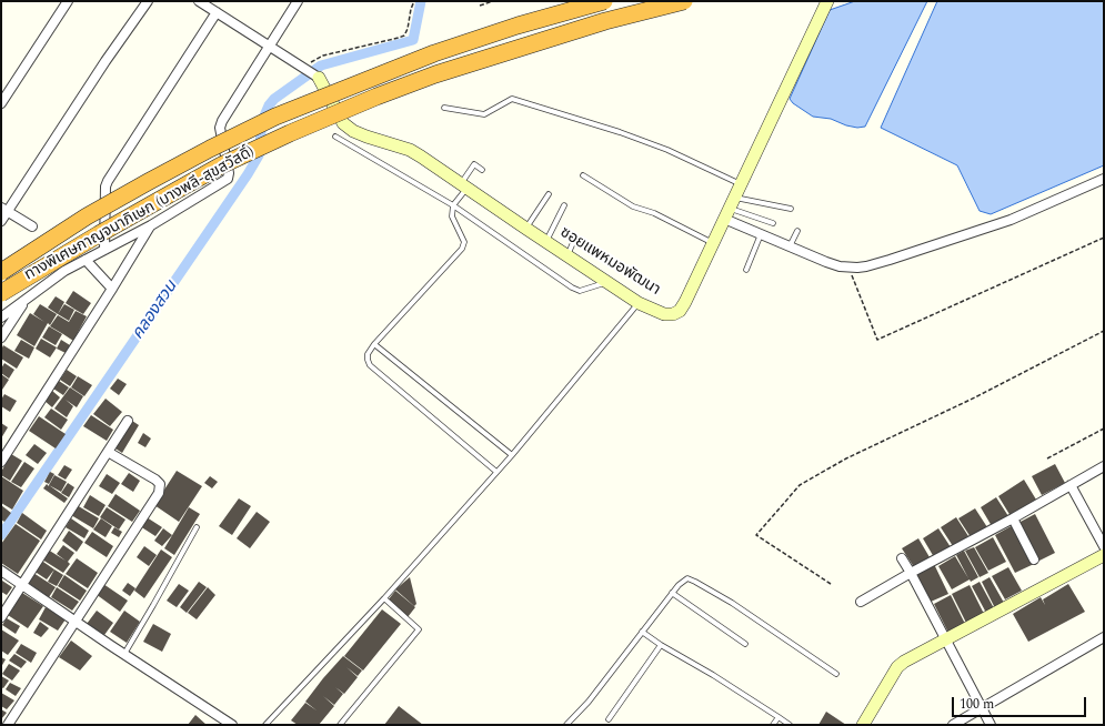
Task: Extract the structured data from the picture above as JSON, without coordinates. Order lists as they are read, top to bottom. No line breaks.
{"streets":{"highway":["ทางพิเศษกาญจนาภิเษก (บางพลี-สุขสวัสดิ์)"],"street":["ซอยแพหมอพัฒนา"]},"water":["คลองสวน"],"scale_bar":"100 m"}
